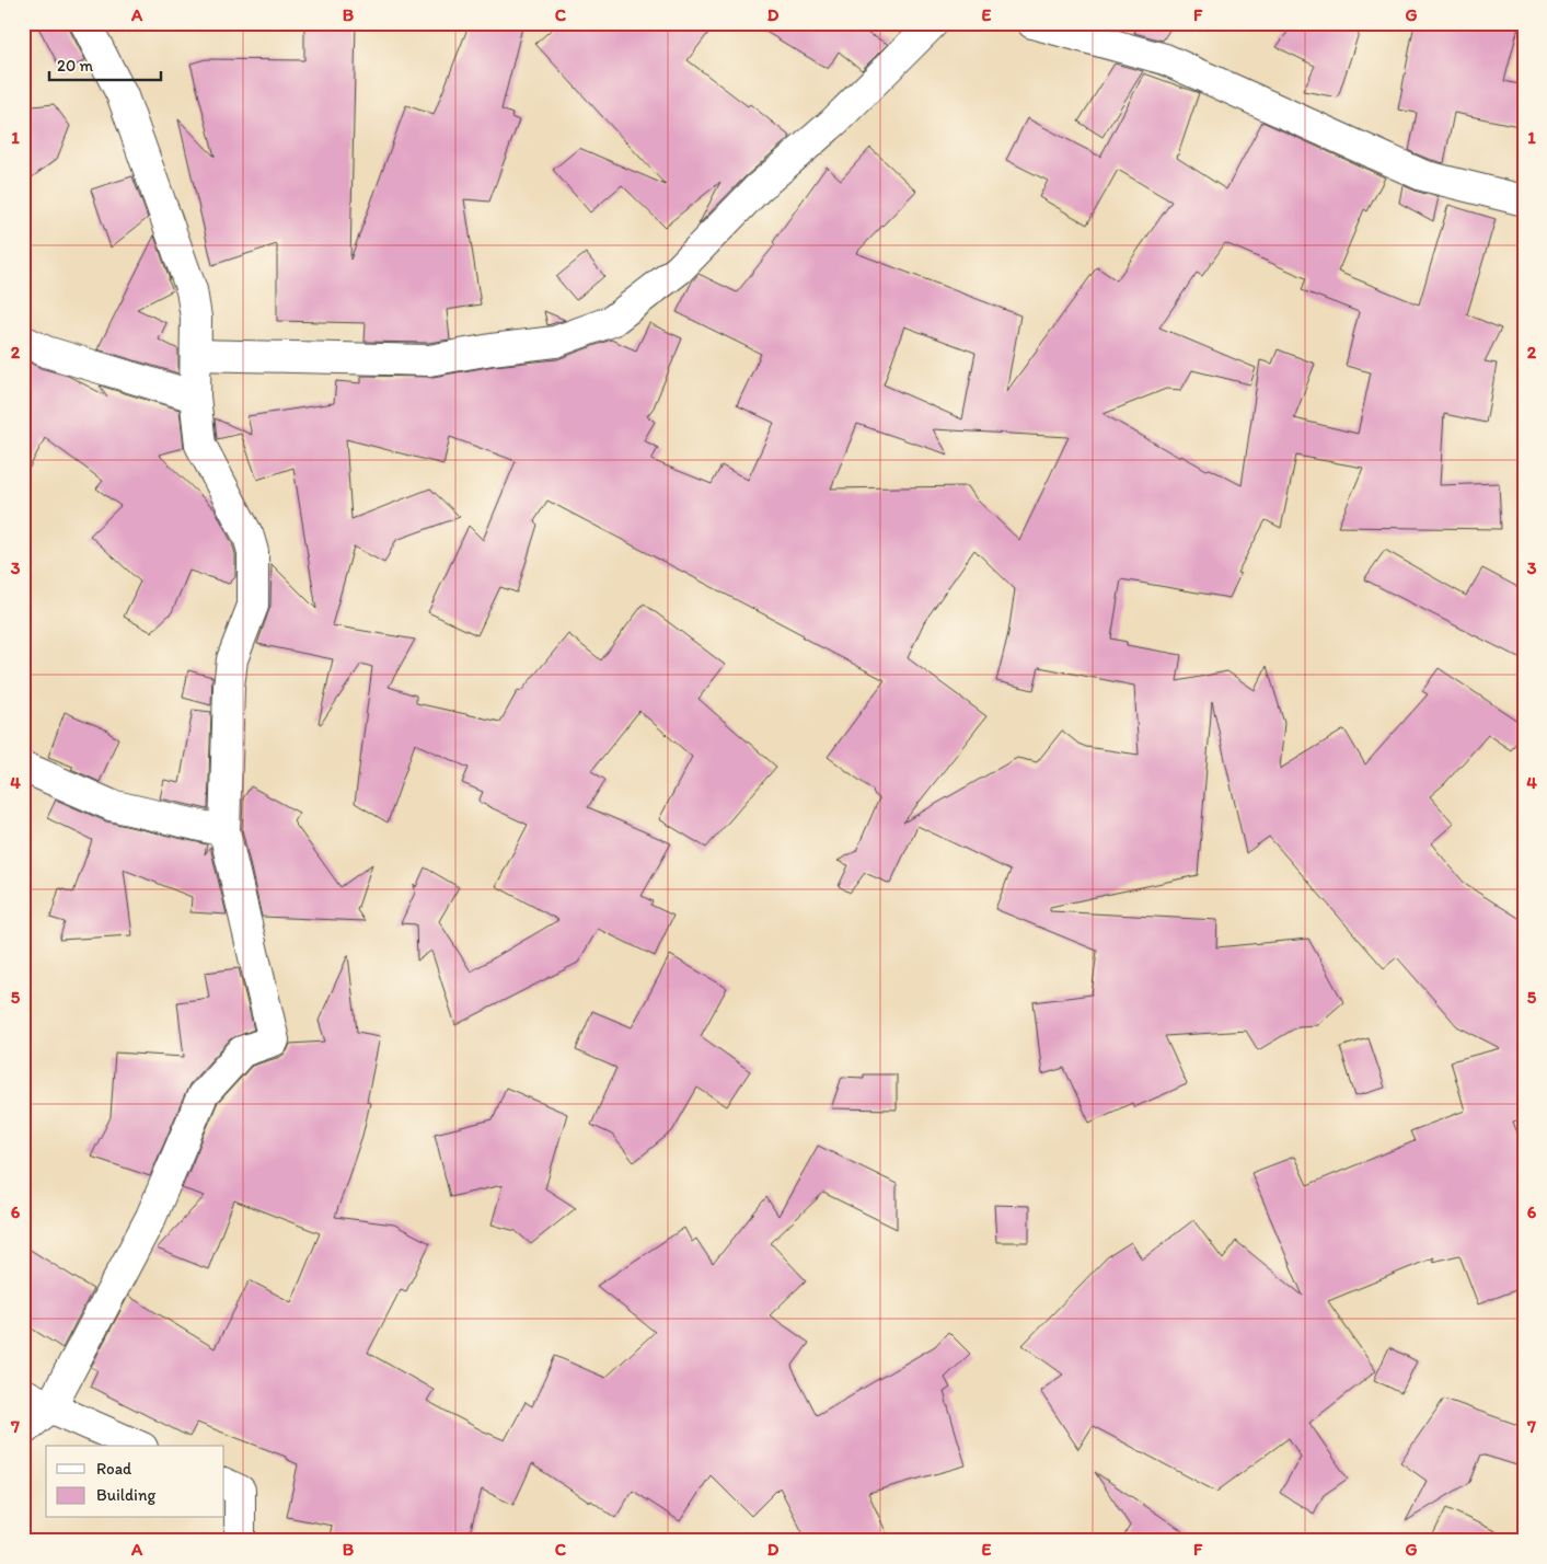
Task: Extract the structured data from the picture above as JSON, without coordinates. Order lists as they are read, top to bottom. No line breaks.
{"legend":["Road","Building"],"scale_bar":"20 m","grid":{"columns":["A","B","C","D","E","F","G"],"rows":["1","2","3","4","5","6","7"]}}
